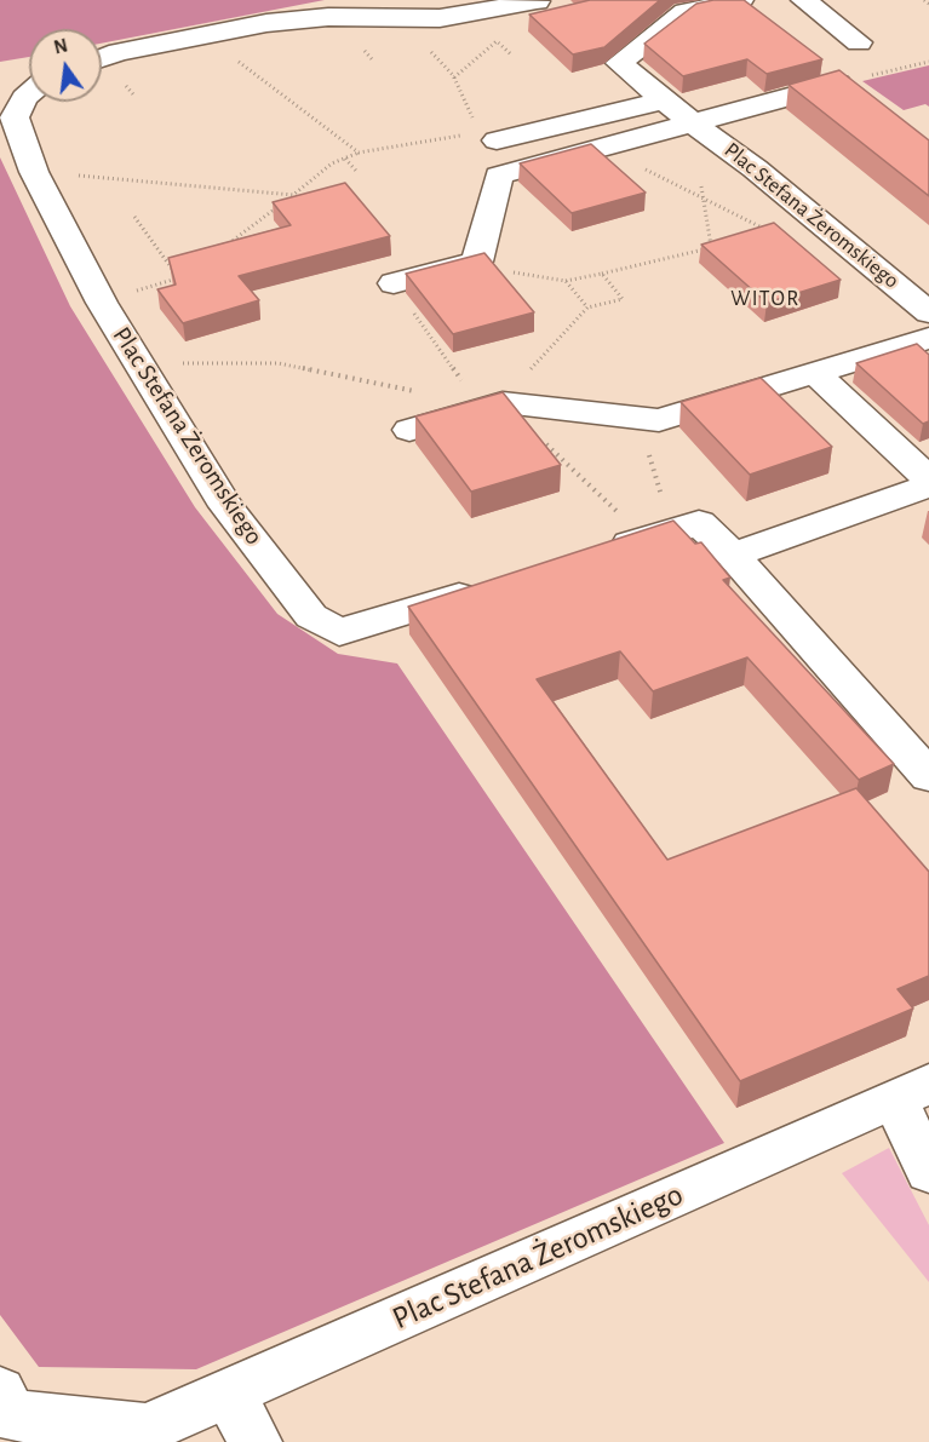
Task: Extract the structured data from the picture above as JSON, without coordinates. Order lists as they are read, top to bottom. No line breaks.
{"streets":{"street":["Plac Stefana Żeromskiego"]},"districts":["WITOR"],"north":"top"}
